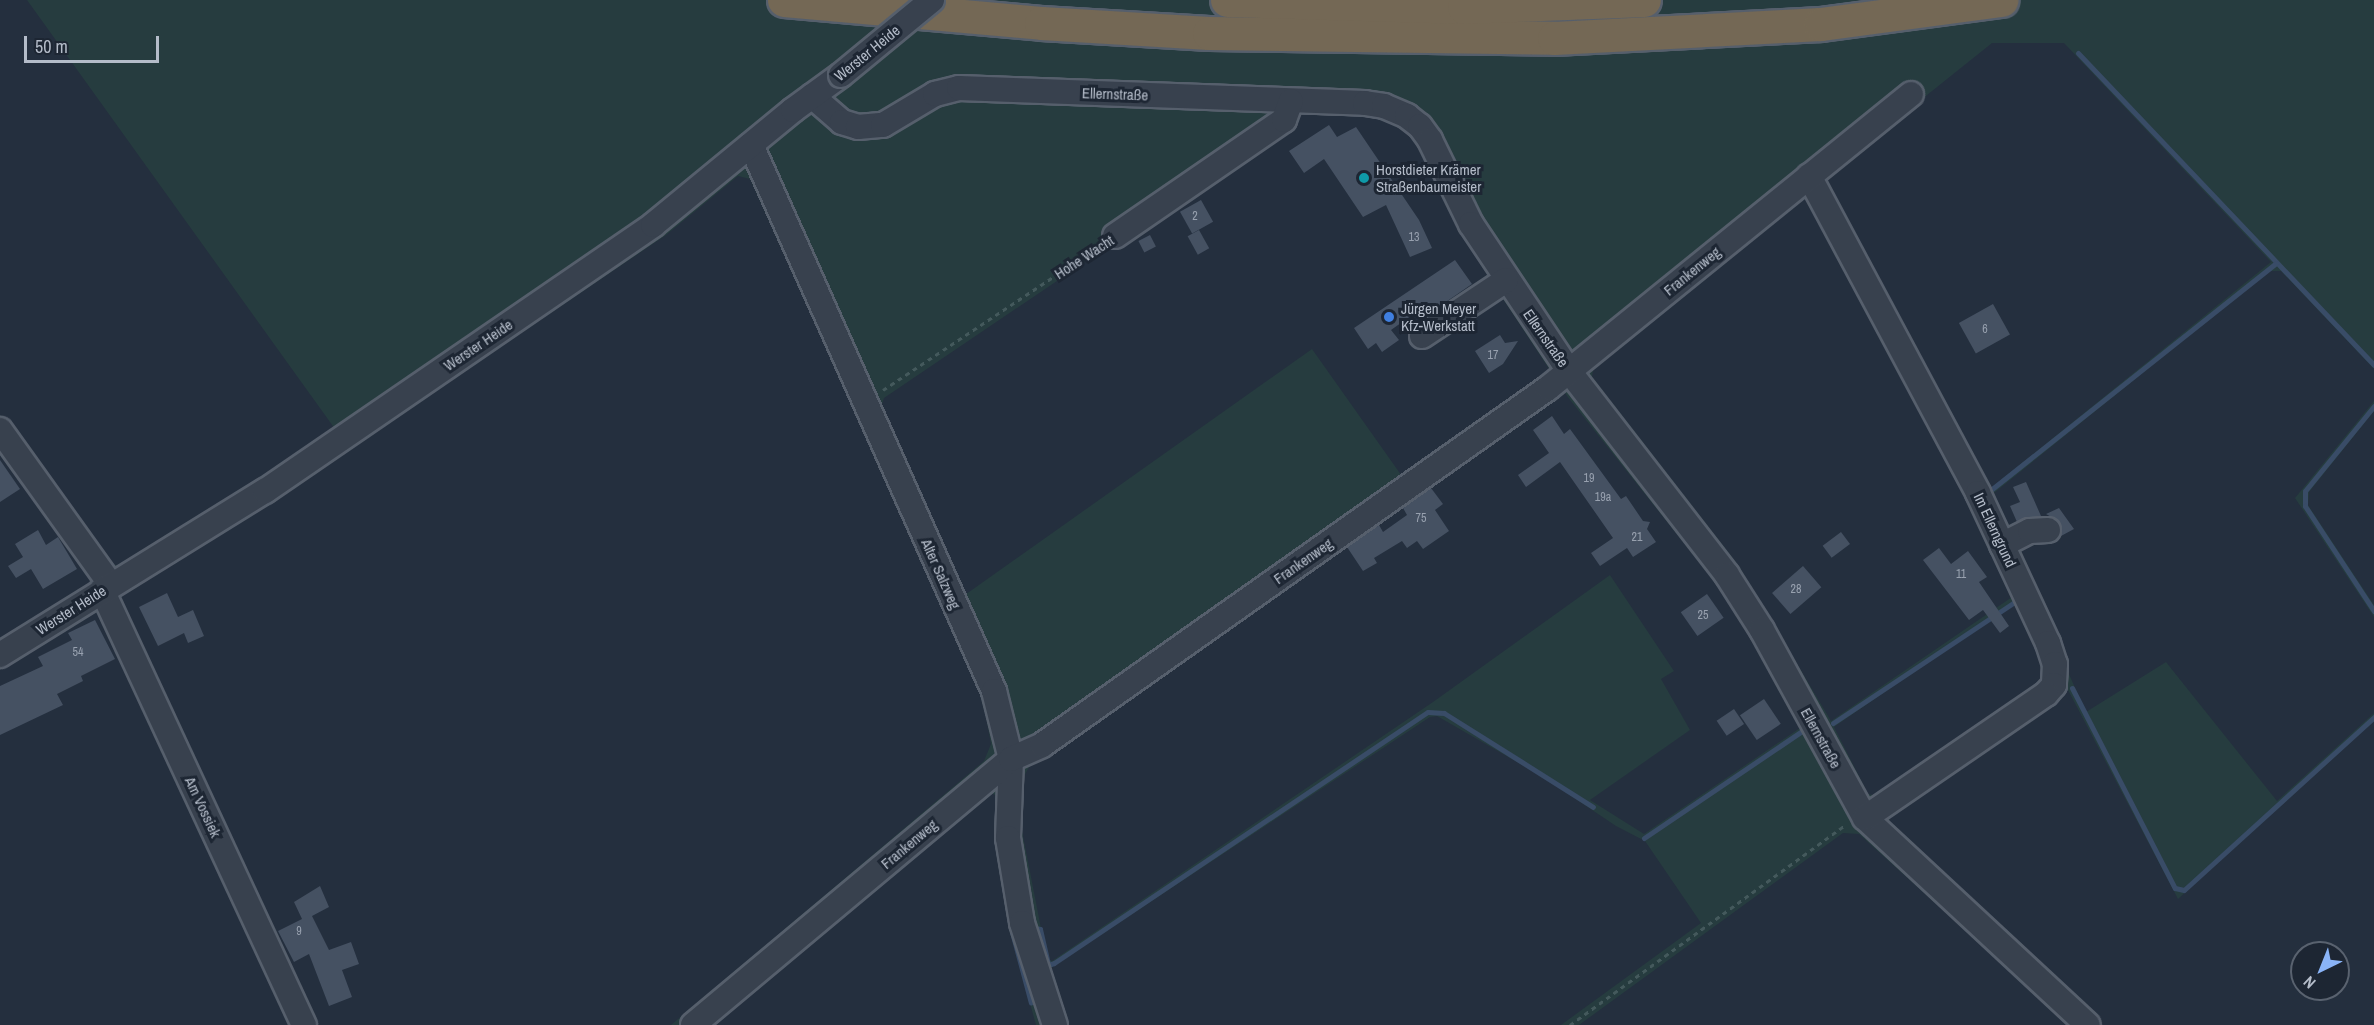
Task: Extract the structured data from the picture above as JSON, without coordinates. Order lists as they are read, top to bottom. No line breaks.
{"streets":{"street":["Werster Heide","Ellernstraße","Hohe Wacht","Frankenweg","Im Ellerngrund","Alter Salzweg","Am Vossiek"]},"crossings":[["Werster Heide","Ellernstraße"],["Werster Heide","Alter Salzweg"],["Werster Heide","Am Vossiek"],["Ellernstraße","Hohe Wacht"],["Ellernstraße","Frankenweg"],["Ellernstraße","Im Ellerngrund"],["Hohe Wacht","Alter Salzweg"],["Frankenweg","Im Ellerngrund"],["Frankenweg","Alter Salzweg"]],"places":["Horstdieter Krämer Straßenbaumeister","Jürgen Meyer Kfz-Werkstatt"],"house_numbers":["2","13","6","17","19","19a","75","21","11","28","25","54","9"],"scale_bar":"50 m","north":"bottom left"}
